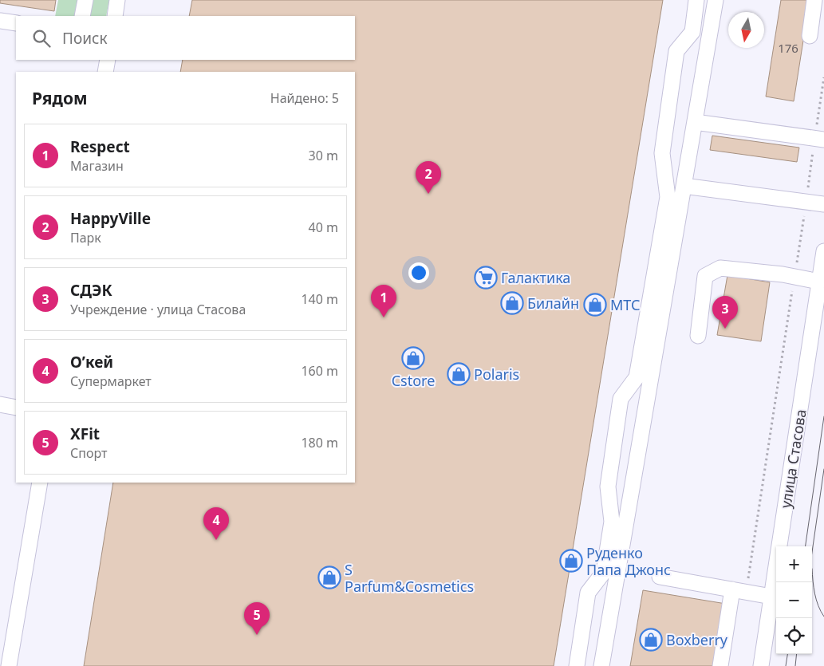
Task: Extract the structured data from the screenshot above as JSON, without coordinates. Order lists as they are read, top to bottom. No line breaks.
{"streets":{"street":["улица Стасова"]},"places":{"supermarket":["Галактика"],"shop":["Билайн","МТС","Cstore","Polaris","Руденко Папа Джонс","S Parfum&Cosmetics","Boxberry"]},"house_numbers":["176"],"north":"bottom","page":{"search":"Поиск","heading":["Рядом","Найдено: 5"],"list":[{"mark":"1","name":"Respect","note":"Магазин","value":"30 m"},{"mark":"2","name":"HappyVille","note":"Парк","value":"40 m"},{"mark":"3","name":"СДЭК","note":"Учреждение · улица Стасова","value":"140 m"},{"mark":"4","name":"О’кей","note":"Супермаркет","value":"160 m"},{"mark":"5","name":"XFit","note":"Спорт","value":"180 m"}],"pins":["2","1","3","4","5"],"map_buttons":["+","−"]}}
